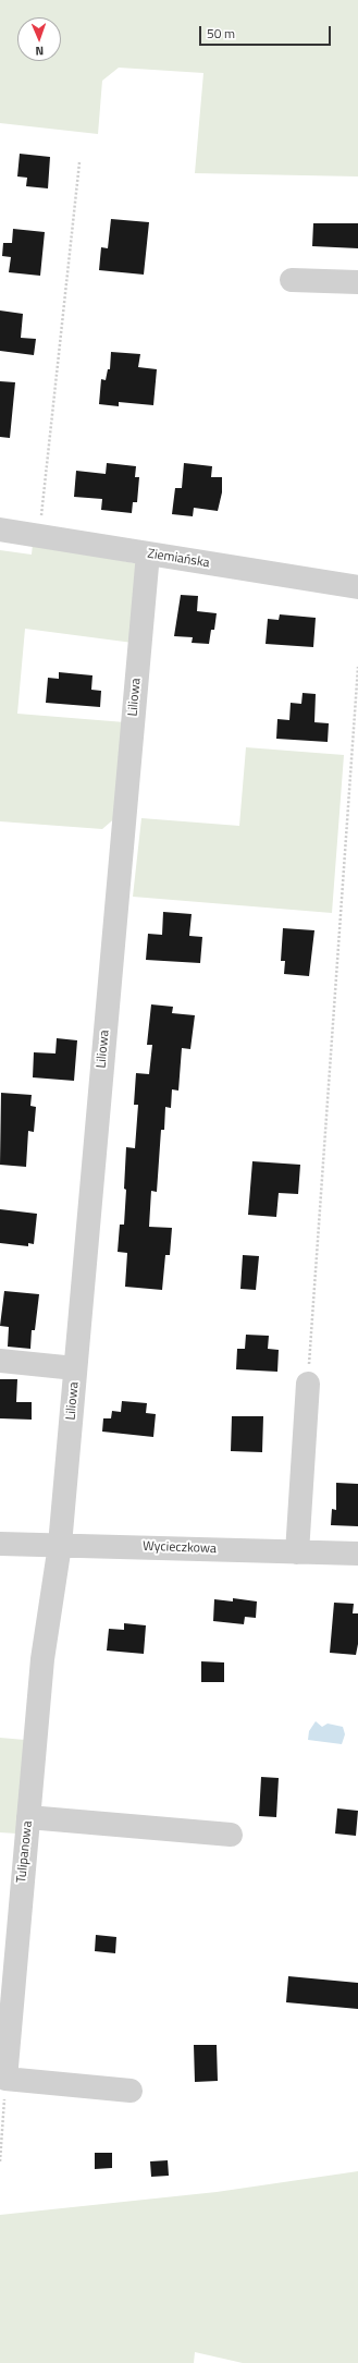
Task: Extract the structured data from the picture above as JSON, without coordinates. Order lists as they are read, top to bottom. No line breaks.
{"streets":{"street":["Ziemiańska","Liliowa","Wycieczkowa","Tulipanowa"]},"crossings":[["Ziemiańska","Liliowa"],["Liliowa","Wycieczkowa"],["Liliowa","Tulipanowa"],["Wycieczkowa","Tulipanowa"]],"scale_bar":"50 m","north":"bottom"}
